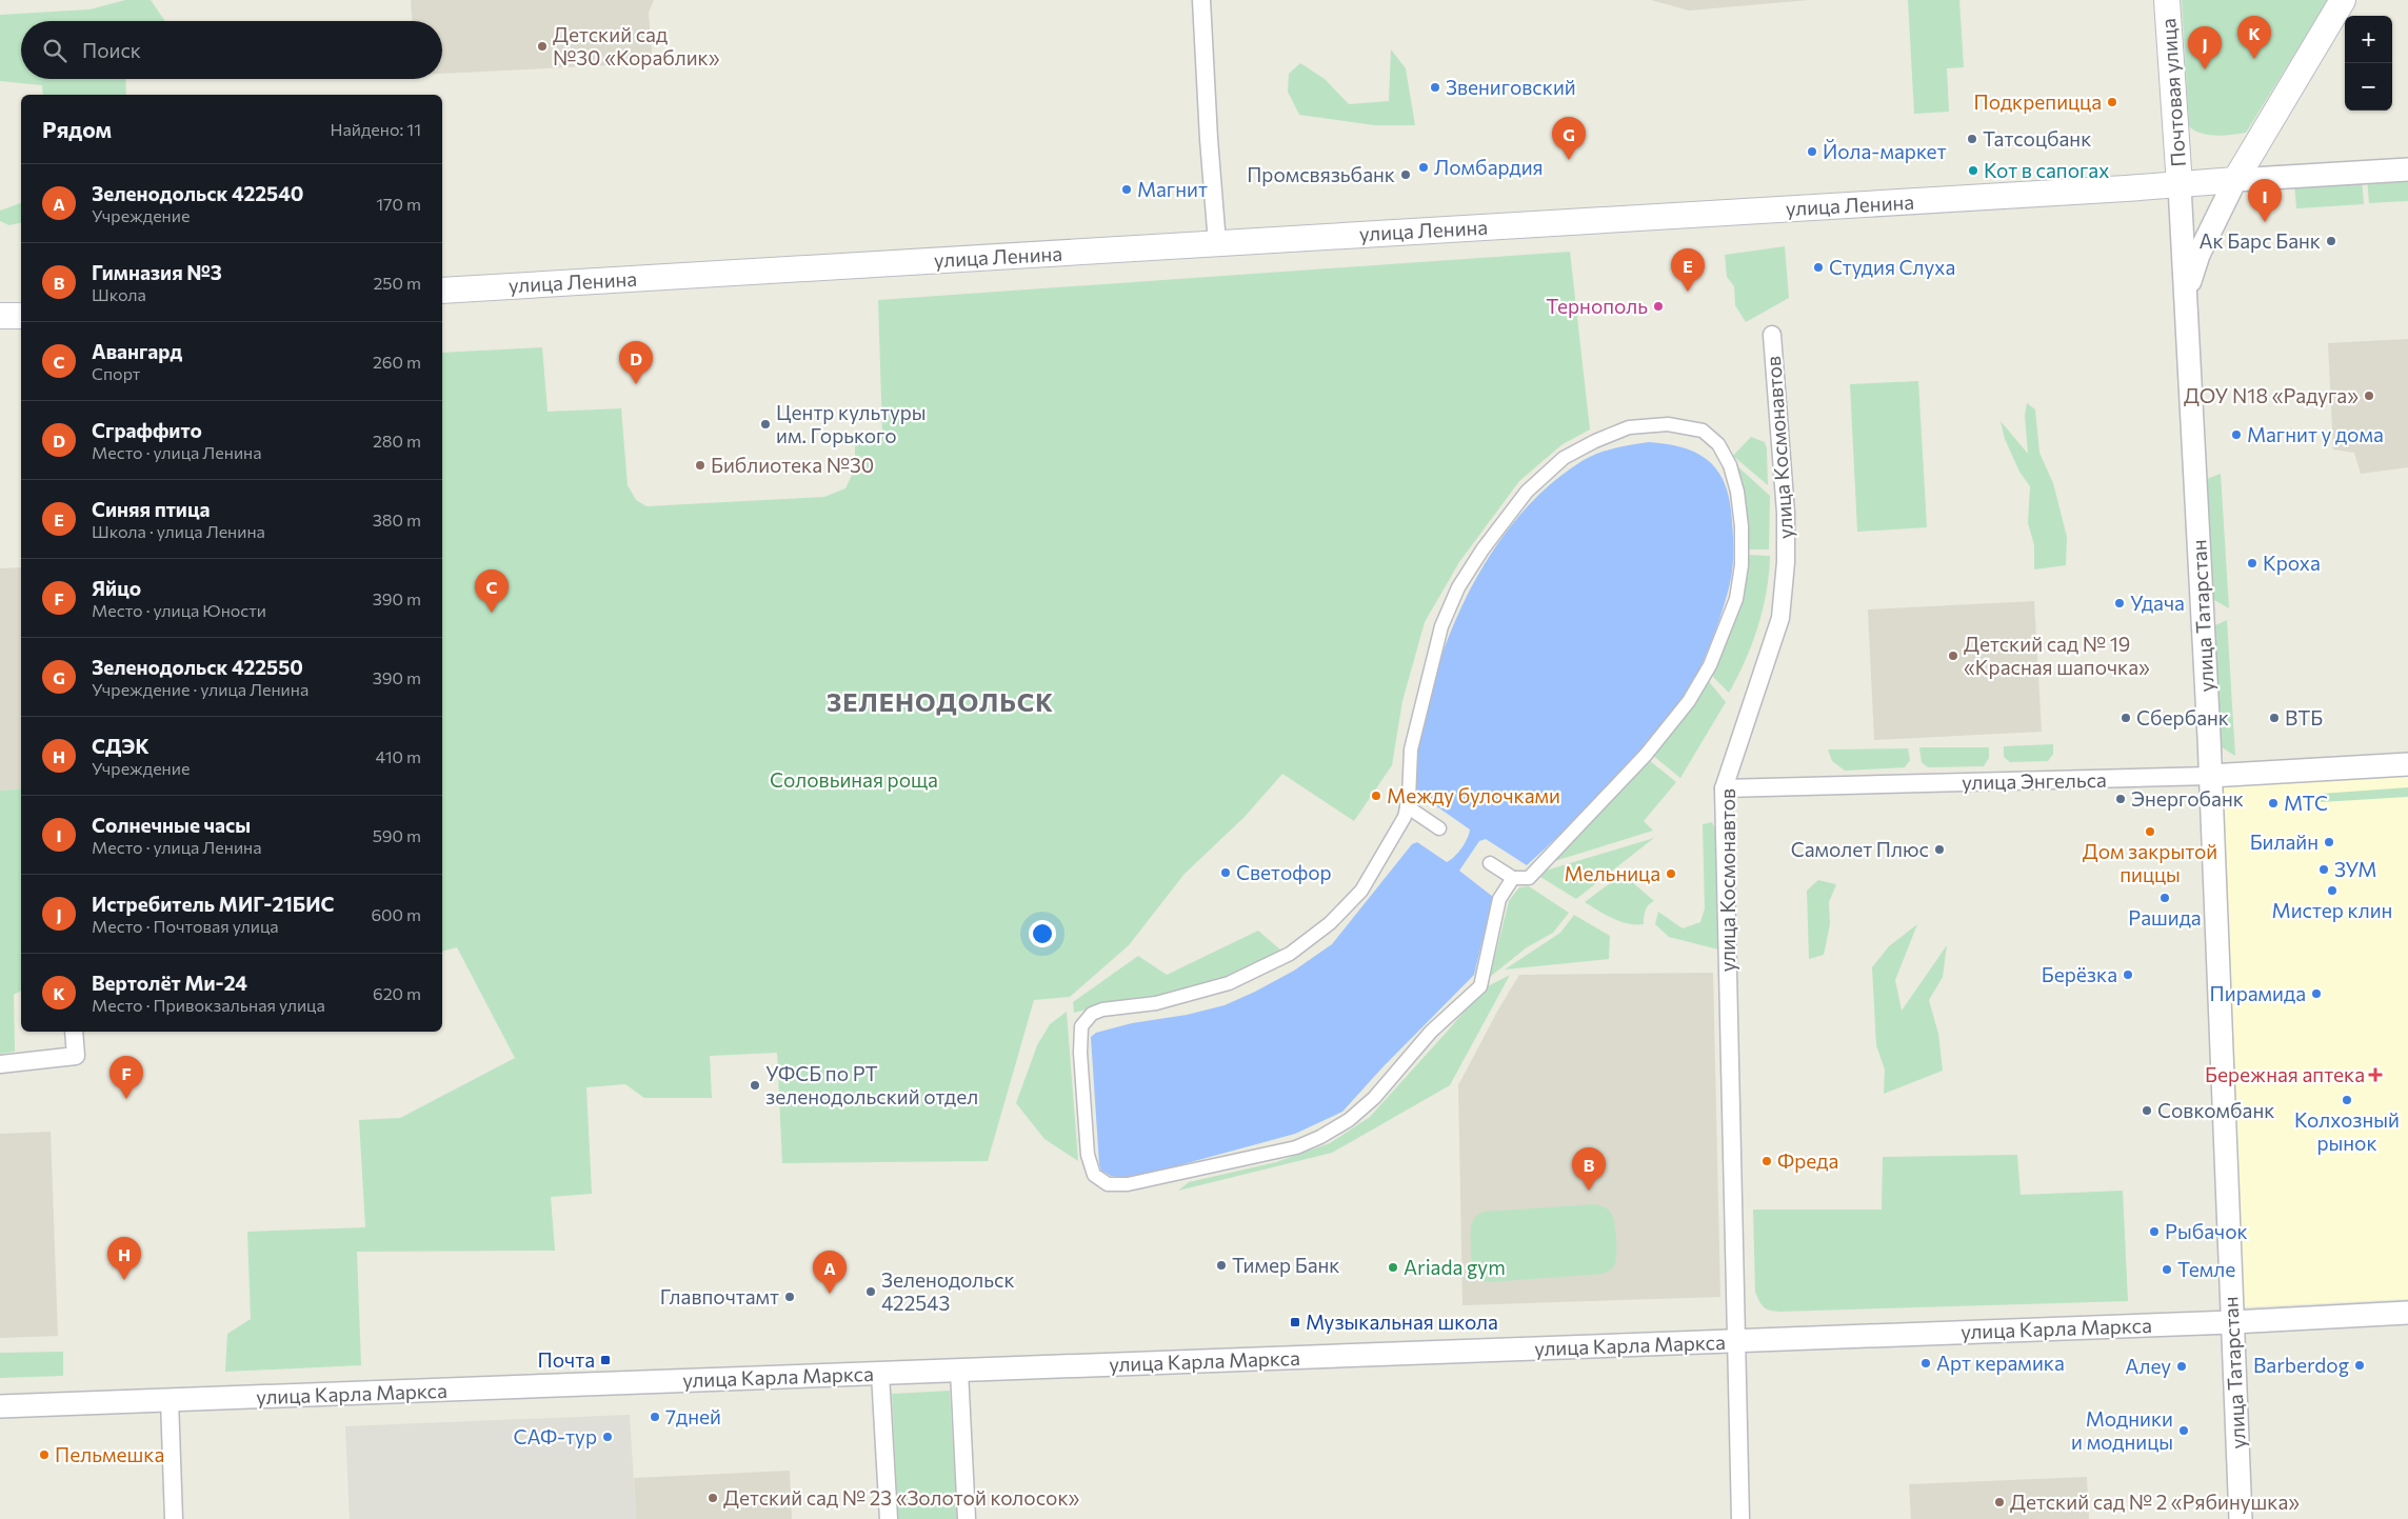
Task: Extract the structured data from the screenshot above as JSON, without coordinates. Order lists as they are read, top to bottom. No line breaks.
{"streets":{"main road":["Почтовая улица","улица Ленина"],"street":["улица Космонавтов","улица Татарстан","улица Энгельса","улица Карла Маркса"]},"crossings":[["Почтовая улица","улица Ленина"],["Почтовая улица","улица Татарстан"],["улица Ленина","улица Татарстан"],["улица Космонавтов","улица Энгельса"],["улица Космонавтов","улица Карла Маркса"],["улица Татарстан","улица Энгельса"],["улица Татарстан","улица Карла Маркса"]],"districts":["ЗЕЛЕНОДОЛЬСК"],"parks":["Соловьиная роща"],"places":{"other":["Детский сад №30 «Кораблик»","Звениговский","Подкрепицца","Татсоцбанк","Йола-маркет","Ломбардия","Кот в сапогах","Промсвязьбанк","Магнит","Ак Барс Банк","Студия Слуха","Тернополь","ДОУ N18 «Радуга»","Центр культуры им. Горького","Магнит у дома","Библиотека №30","Кроха","Удача","Детский сад № 19 «Красная шапочка»","Сбербанк","ВТБ","Между булочками","Энергобанк","МТС","Дом закрытой пиццы","Билайн","Самолет Плюс","ЗУМ","Светофор","Мельница","Мистер клин","Рашида","Берёзка","Пирамида","УФСБ по РТ зеленодольский отдел","Колхозный рынок","Совкомбанк","Фреда","Рыбачок","Тимер Банк","Ariada gym","Темле","Зеленодольск 422543","Главпочтамт","Арт керамика","Barberdog","Алеу","7дней","Модники и модницы","САФ-тур","Пельмешка","Детский сад № 23 «Золотой колосок»","Детский сад № 2 «Рябинушка»"],"health":["Бережная аптека"],"transit":["Музыкальная школа","Почта"]},"page":{"map_buttons":["+","−"],"pins":["K","J","G","I","E","D","C","F","B","H","A"],"search":"Поиск","heading":["Рядом","Найдено: 11"],"list":[{"mark":"A","name":"Зеленодольск 422540","note":"Учреждение","value":"170 m"},{"mark":"B","name":"Гимназия №3","note":"Школа","value":"250 m"},{"mark":"C","name":"Авангард","note":"Спорт","value":"260 m"},{"mark":"D","name":"Сграффито","note":"Место · улица Ленина","value":"280 m"},{"mark":"E","name":"Синяя птица","note":"Школа · улица Ленина","value":"380 m"},{"mark":"F","name":"Яйцо","note":"Место · улица Юности","value":"390 m"},{"mark":"G","name":"Зеленодольск 422550","note":"Учреждение · улица Ленина","value":"390 m"},{"mark":"H","name":"СДЭК","note":"Учреждение","value":"410 m"},{"mark":"I","name":"Солнечные часы","note":"Место · улица Ленина","value":"590 m"},{"mark":"J","name":"Истребитель МИГ-21БИС","note":"Место · Почтовая улица","value":"600 m"},{"mark":"K","name":"Вертолёт Ми-24","note":"Место · Привокзальная улица","value":"620 m"}]}}
